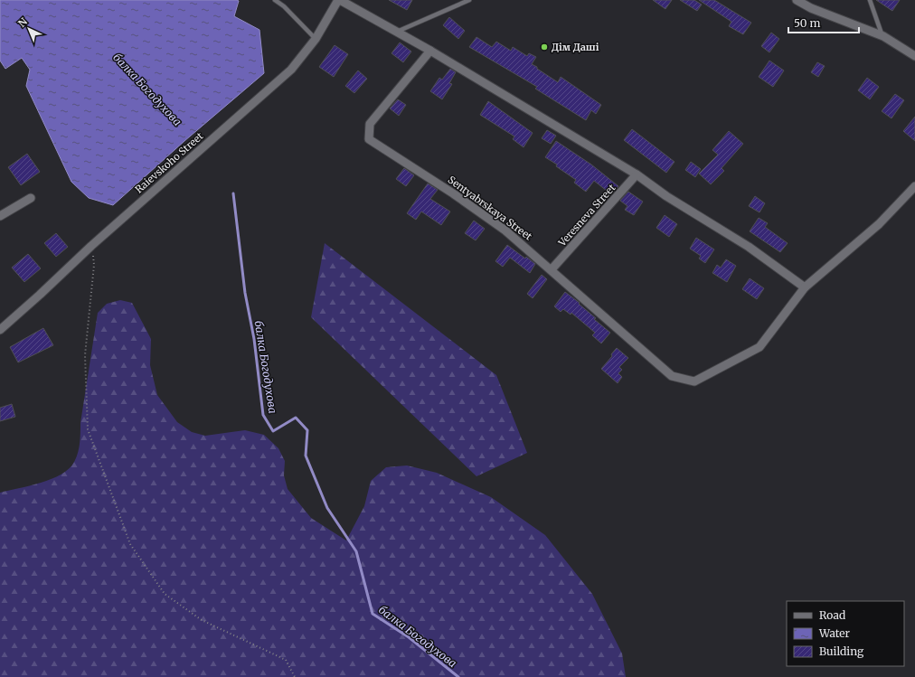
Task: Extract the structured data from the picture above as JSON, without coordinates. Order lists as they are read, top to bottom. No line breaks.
{"streets":{"street":["Raievskoho Street","Sentyabrskaya Street","Veresneva Street"]},"crossings":[["Sentyabrskaya Street","Veresneva Street"]],"water":["балка Богодухова"],"places":["Дім Даші"],"legend":["Road","Water","Building"],"scale_bar":"50 m","north":"top left"}
